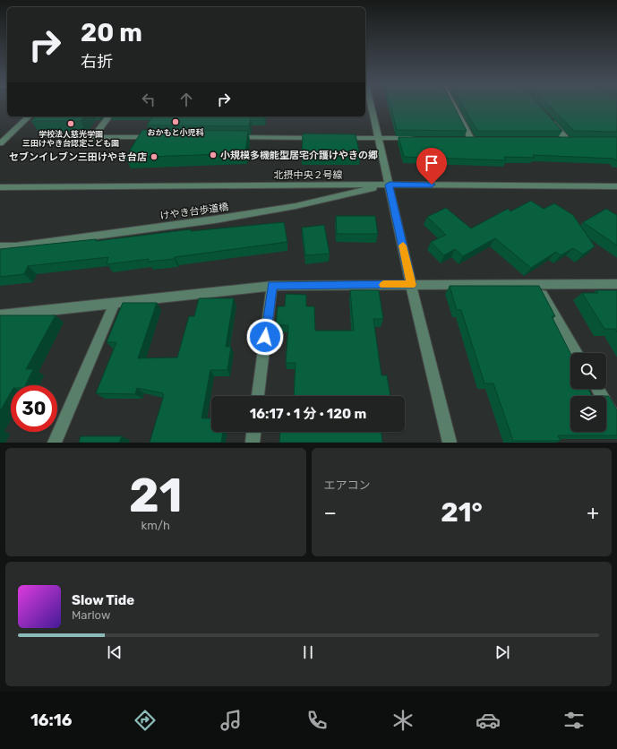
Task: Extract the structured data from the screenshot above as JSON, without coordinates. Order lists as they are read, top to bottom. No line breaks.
{"streets":{"street":["北摂中央２号線","けやき台歩道橋"]},"crossings":[["北摂中央２号線","けやき台歩道橋"]],"places":["おかもと小児科","学校法人慈光学園 三田けやき台認定こども園","小規模多機能型居宅介護けやきの郷","セブンイレブン三田けやき台店"],"page":{"turn":["20 m","右折"],"limit":"30","trip":"16:17 · 1 分 · 120 m","tile":[["21","km/h"],"エアコン"],"heat":["−","21°","+"],"song":["Slow Tide","Marlow"],"tabs":"16:16"}}
